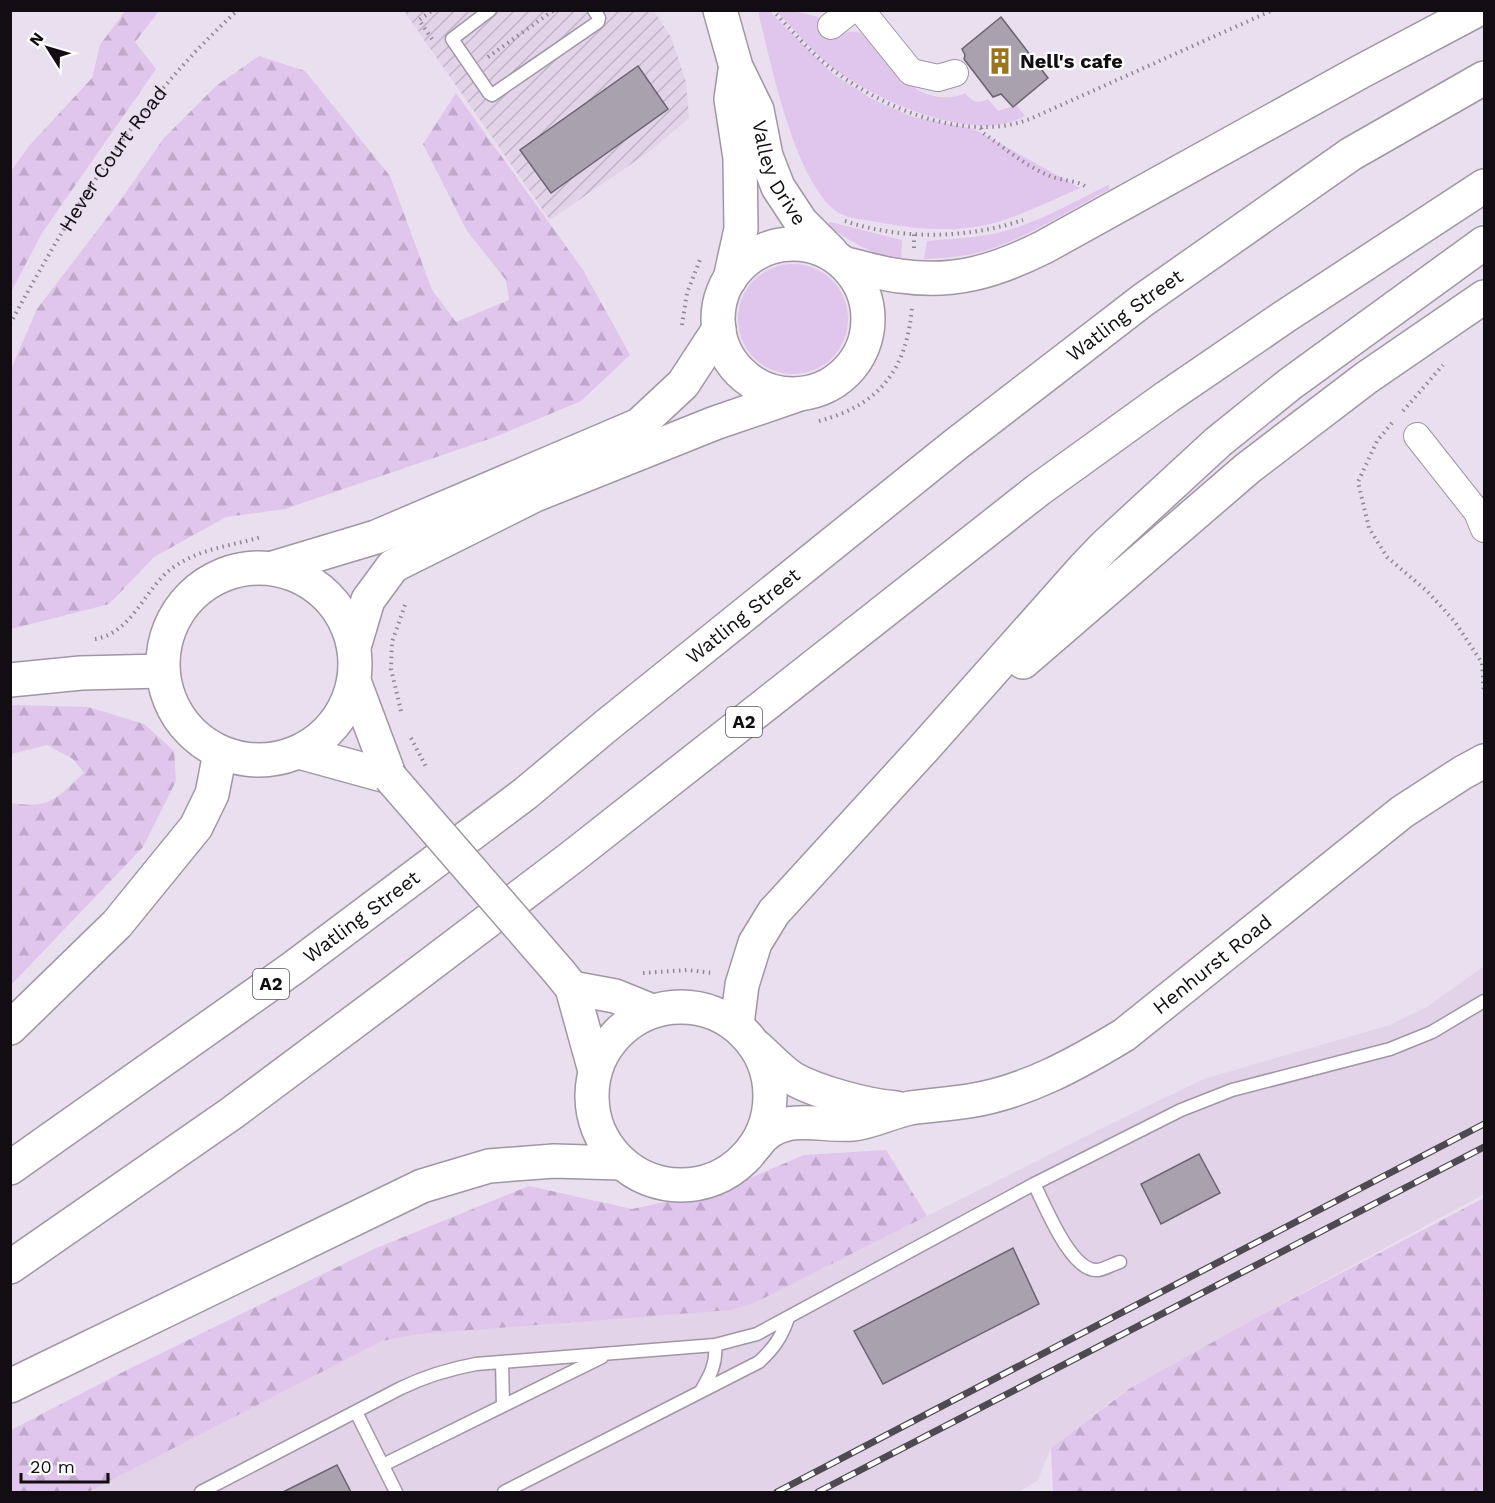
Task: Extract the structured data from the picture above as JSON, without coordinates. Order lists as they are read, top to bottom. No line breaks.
{"streets":{"main road":["Valley Drive","Watling Street","A2","Henhurst Road"],"path":["Hever Court Road"]},"places":{"building":["Nell's cafe"]},"scale_bar":"20 m","north":"top left"}
